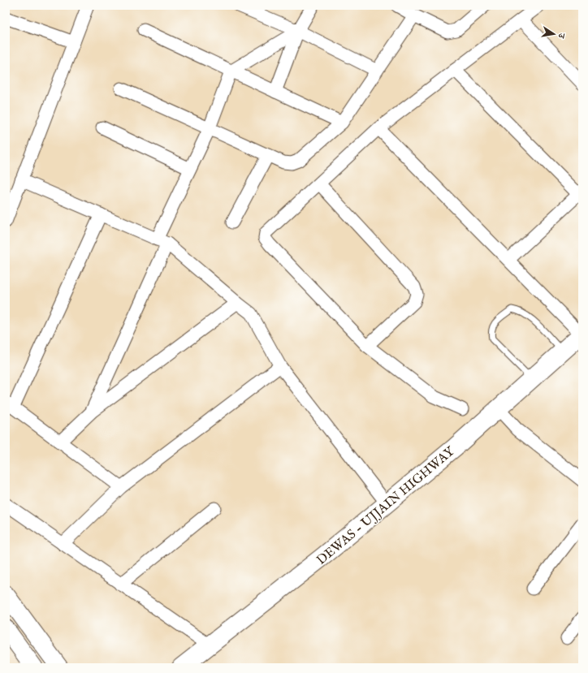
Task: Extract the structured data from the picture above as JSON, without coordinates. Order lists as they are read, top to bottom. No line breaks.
{"streets":{"main road":["DEWAS - UJJAIN HIGHWAY"]},"north":"right"}
